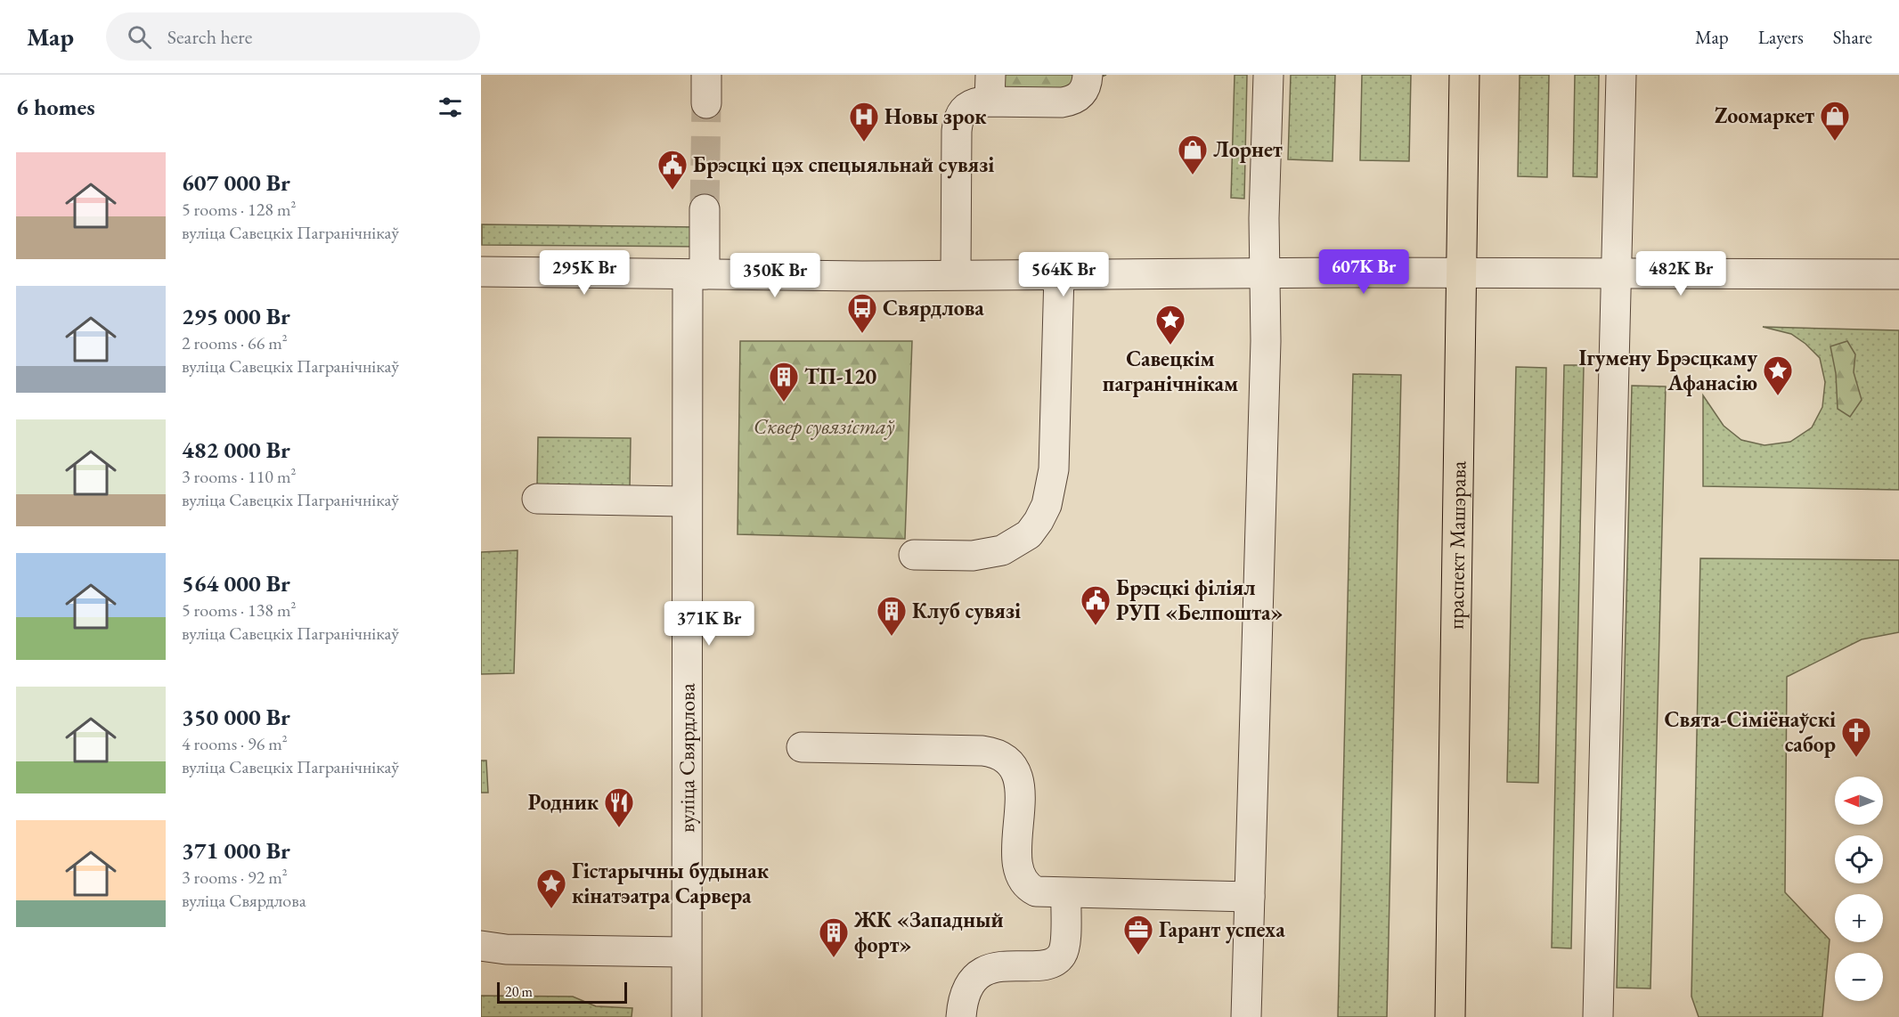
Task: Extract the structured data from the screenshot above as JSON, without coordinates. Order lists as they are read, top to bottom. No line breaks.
{"streets":{"main road":["праспект Машэрава"],"street":["вуліца Свярдлова"]},"parks":["Сквер сувязістаў"],"places":{"shop":["Zooмаркет","Лорнет"],"hospital":["Новы зрок"],"public building":["Брэсцкі цэх спецыяльнай сувязі","Брэсцкі філіял РУП «Белпошта»"],"bus stop":["Свярдлова"],"place":["Савецкім пагранічнікам","Ігумену Брэсцкаму Афанасію","Гістарычны будынак кінатэатра Сарвера"],"building":["ТП-120","Клуб сувязі","ЖК «Западный форт»"],"church":["Свята-Сіміёнаўскі сабор"],"restaurant":["Родник"],"office":["Гарант успеха"]},"scale_bar":"20 m","north":"left","page":{"header":"Map","search":"Search here","nav":["Map","Layers","Share"],"heading":"6 homes","list":[{"name":"607 000 Br","note":"5 rooms · 128 m² · вуліца Савецкіх Пагранічнікаў"},{"name":"295 000 Br","note":"2 rooms · 66 m² · вуліца Савецкіх Пагранічнікаў"},{"name":"482 000 Br","note":"3 rooms · 110 m² · вуліца Савецкіх Пагранічнікаў"},{"name":"564 000 Br","note":"5 rooms · 138 m² · вуліца Савецкіх Пагранічнікаў"},{"name":"350 000 Br","note":"4 rooms · 96 m² · вуліца Савецкіх Пагранічнікаў"},{"name":"371 000 Br","note":"3 rooms · 92 m² · вуліца Свярдлова"}],"price":["607K Br","295K Br","482K Br","564K Br","350K Br","371K Br"],"map_buttons":["+","−"],"scale":"20 m"}}
